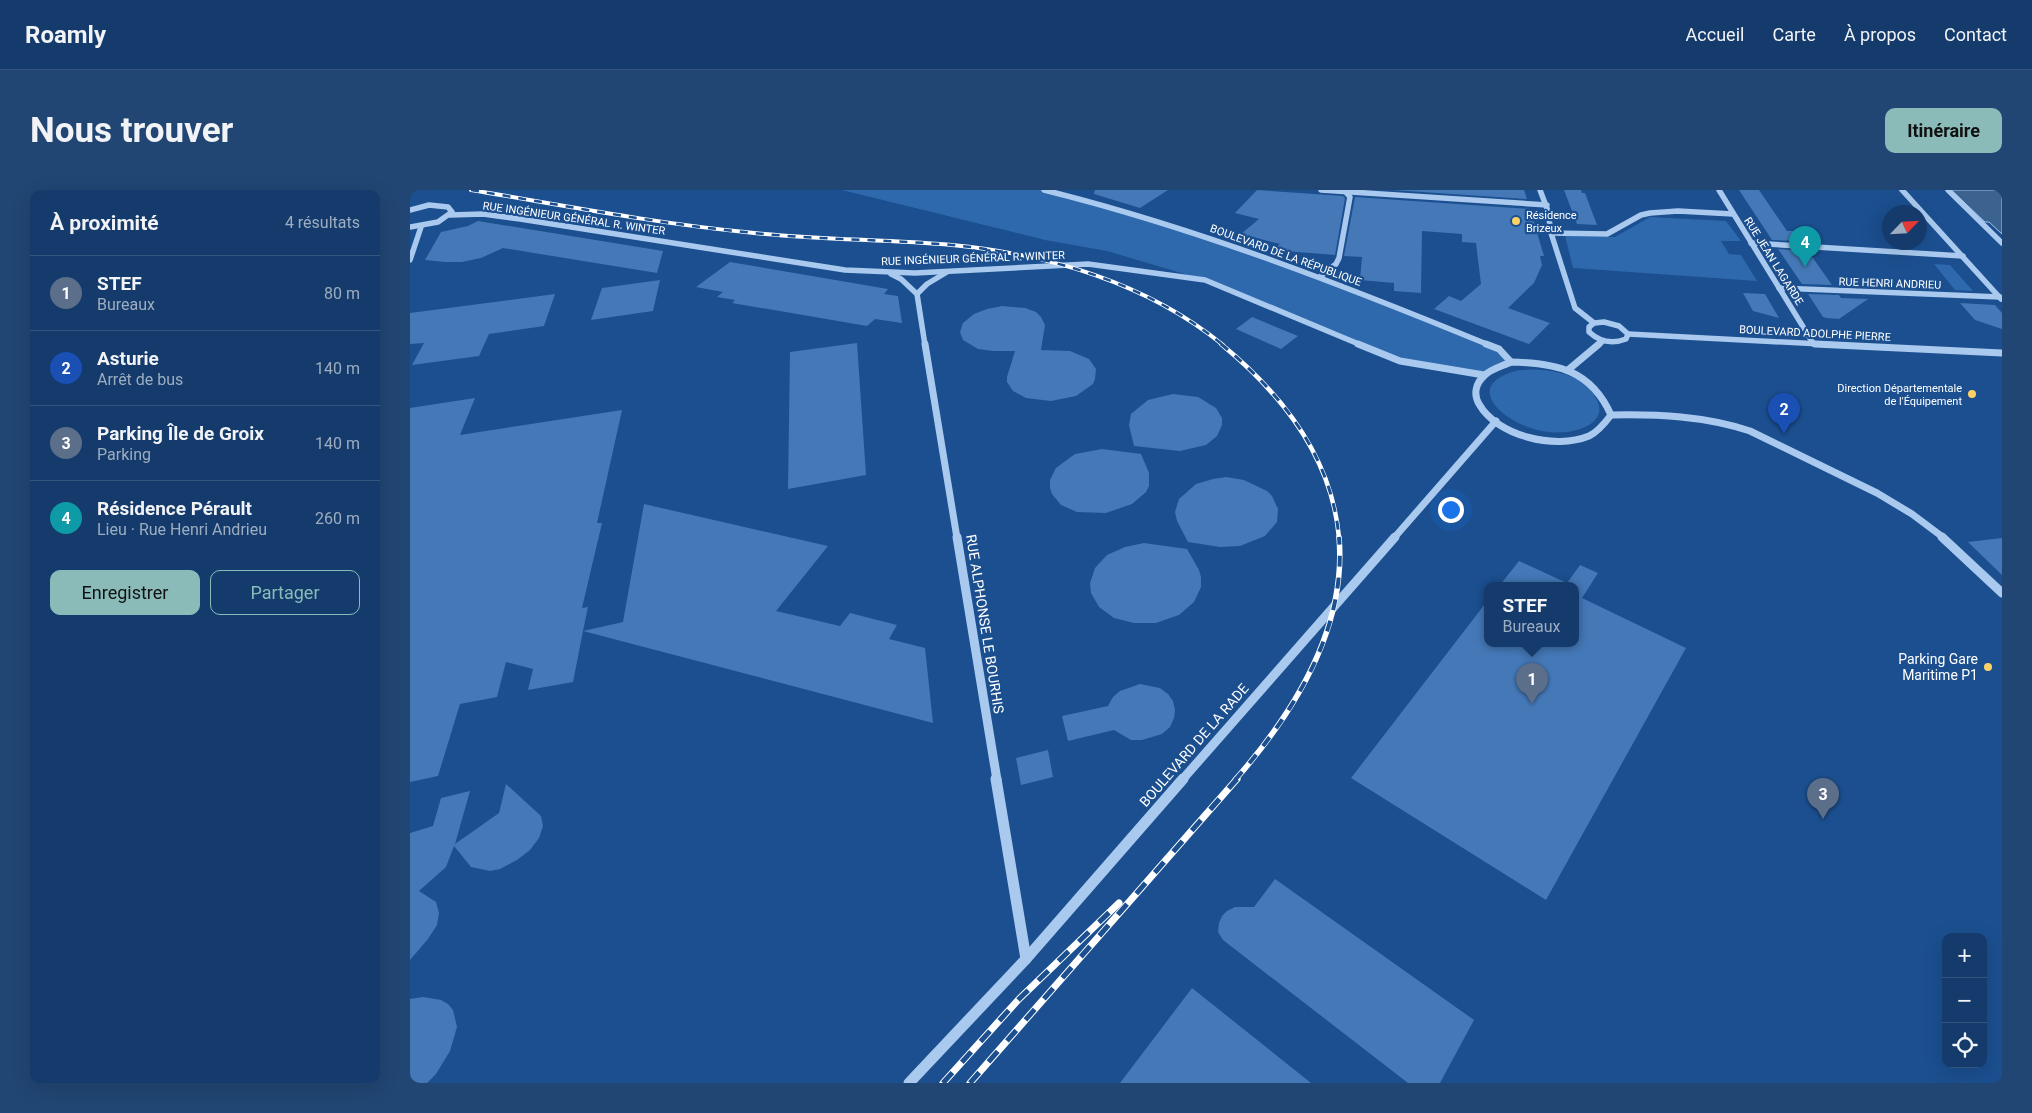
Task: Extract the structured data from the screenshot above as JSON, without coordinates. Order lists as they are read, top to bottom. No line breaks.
{"streets":{"street":["RUE INGÉNIEUR GÉNÉRAL R. WINTER","BOULEVARD DE LA RÉPUBLIQUE","RUE JEAN LAGARDE","RUE HENRI ANDRIEU","BOULEVARD ADOLPHE PIERRE","RUE ALPHONSE LE BOURHIS","BOULEVARD DE LA RADE"]},"crossings":[["RUE JEAN LAGARDE","RUE HENRI ANDRIEU"],["RUE JEAN LAGARDE","BOULEVARD ADOLPHE PIERRE"],["RUE ALPHONSE LE BOURHIS","BOULEVARD DE LA RADE"]],"places":["Résidence Brizeux","Direction Départementale de l'Équipement","Parking Gare Maritime P1"],"north":"top right","page":{"header":"Roamly","nav":["Accueil","Carte","À propos","Contact"],"buttons":["Itinéraire",["Enregistrer","Partager"]],"title":"Nous trouver","heading":["À proximité","4 résultats"],"pins":["4","2","1","3"],"list":[{"mark":"1","name":"STEF","note":"Bureaux","value":"80 m"},{"mark":"2","name":"Asturie","note":"Arrêt de bus","value":"140 m"},{"mark":"3","name":"Parking Île de Groix","note":"Parking","value":"140 m"},{"mark":"4","name":"Résidence Pérault","note":"Lieu · Rue Henri Andrieu","value":"260 m"}],"popup":["STEF","Bureaux"],"map_buttons":["+","−"]}}
